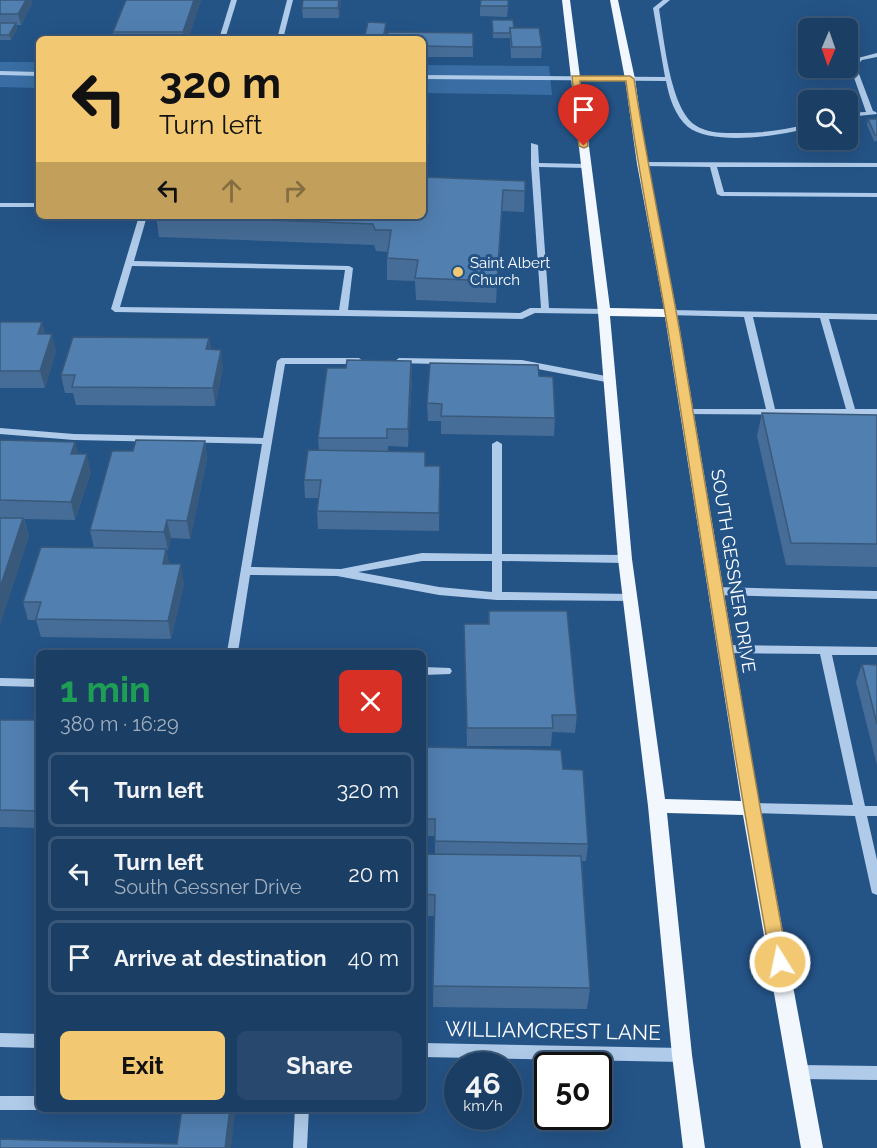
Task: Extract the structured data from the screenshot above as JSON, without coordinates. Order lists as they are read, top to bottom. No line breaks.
{"streets":{"main road":["SOUTH GESSNER DRIVE"],"street":["WILLIAMCREST LANE"]},"places":["Saint Albert Church"],"north":"bottom","page":{"turn":["320 m","Turn left"],"heading":["1 min","380 m · 16:29"],"list":[{"name":"Turn left","value":"320 m"},{"name":"Turn left","note":"South Gessner Drive","value":"20 m"},{"name":"Arrive at destination","value":"40 m"}],"buttons":["Exit","Share"],"speed":"46 km/h","limit":"50"}}
